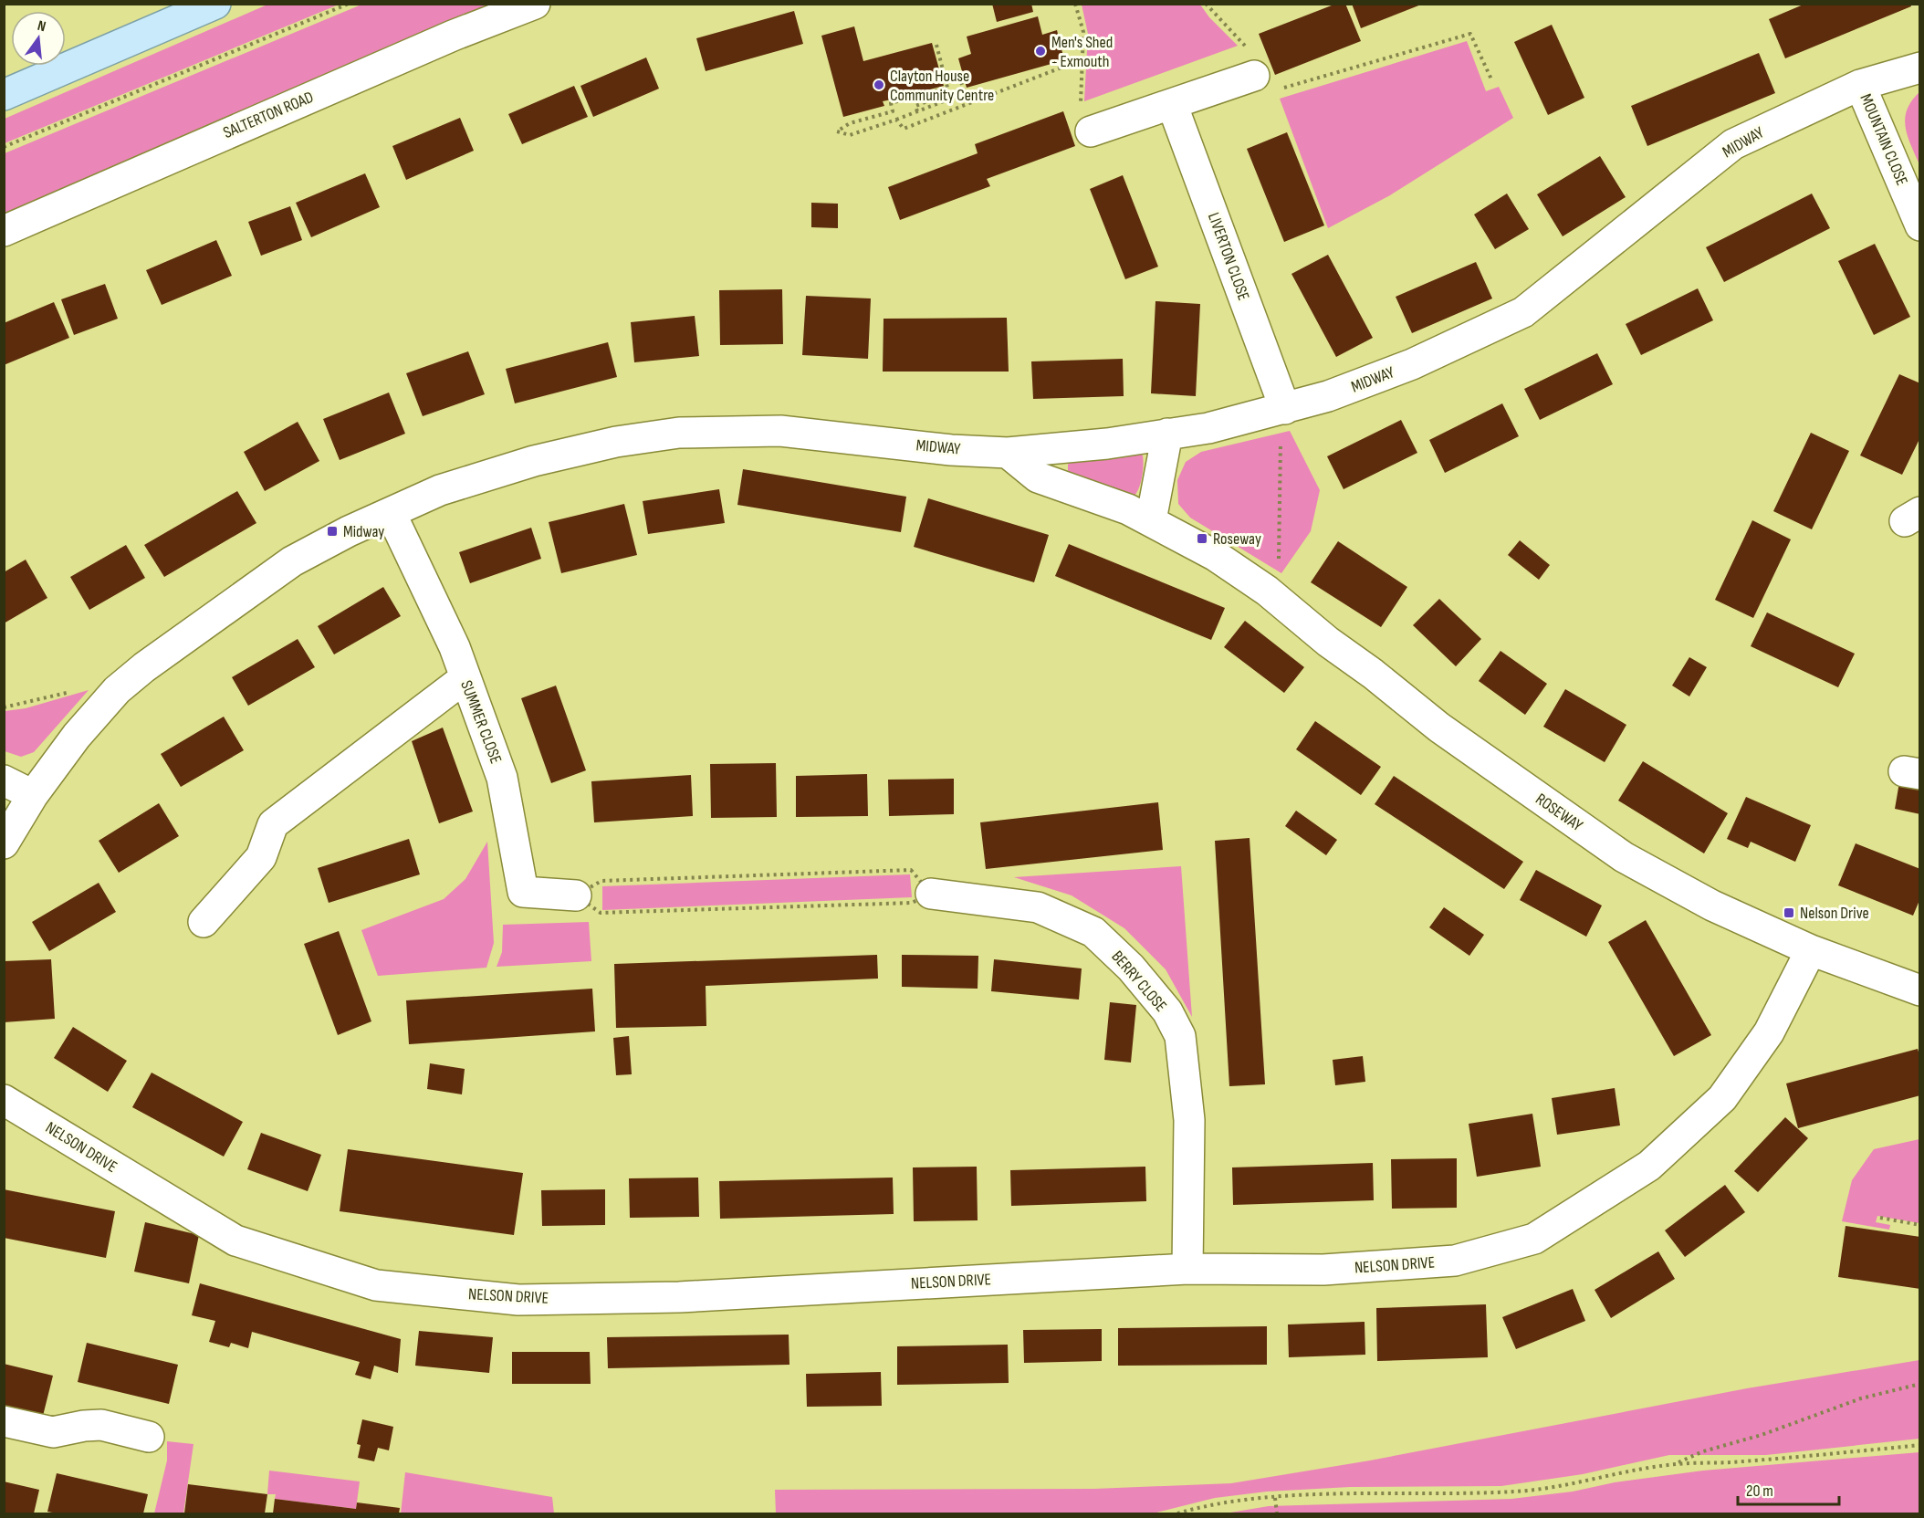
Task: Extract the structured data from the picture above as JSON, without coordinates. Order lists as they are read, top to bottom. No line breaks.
{"streets":{"street":["SALTERTON ROAD","MOUNTAIN CLOSE","MIDWAY","LIVERTON CLOSE","SUMMER CLOSE","ROSEWAY","BERRY CLOSE","NELSON DRIVE"]},"crossings":[["MOUNTAIN CLOSE","MIDWAY"],["MIDWAY","LIVERTON CLOSE"],["MIDWAY","SUMMER CLOSE"],["MIDWAY","ROSEWAY"],["ROSEWAY","NELSON DRIVE"],["BERRY CLOSE","NELSON DRIVE"]],"places":{"other":["Men's Shed - Exmouth","Clayton House Community Centre"],"transit":["Midway","Roseway","Nelson Drive"]},"scale_bar":"20 m","north":"top"}
